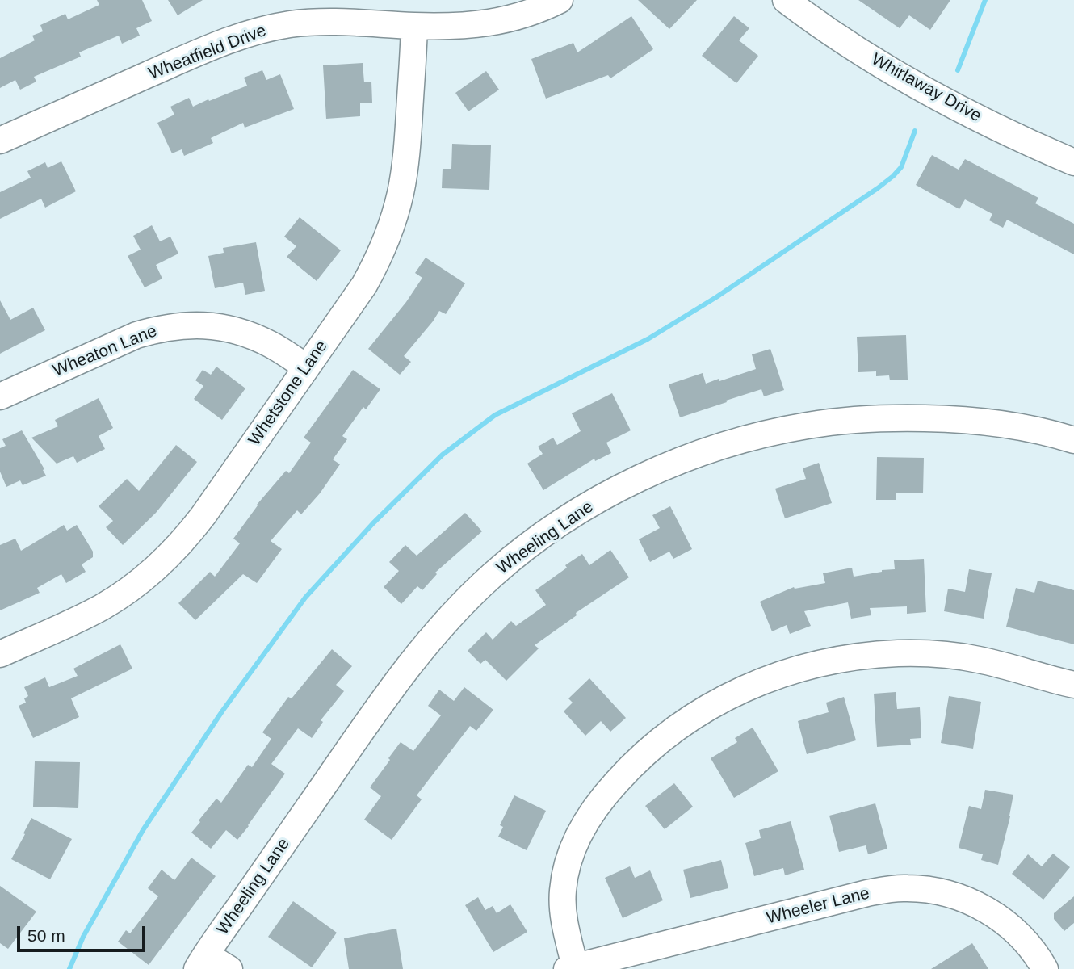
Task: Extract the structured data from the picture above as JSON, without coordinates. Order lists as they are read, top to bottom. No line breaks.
{"streets":{"street":["Wheatfield Drive","Whirlaway Drive","Wheaton Lane","Whetstone Lane","Wheeling Lane","Wheeler Lane"]},"crossings":[["Wheatfield Drive","Whetstone Lane"],["Wheaton Lane","Whetstone Lane"]],"scale_bar":"50 m"}
